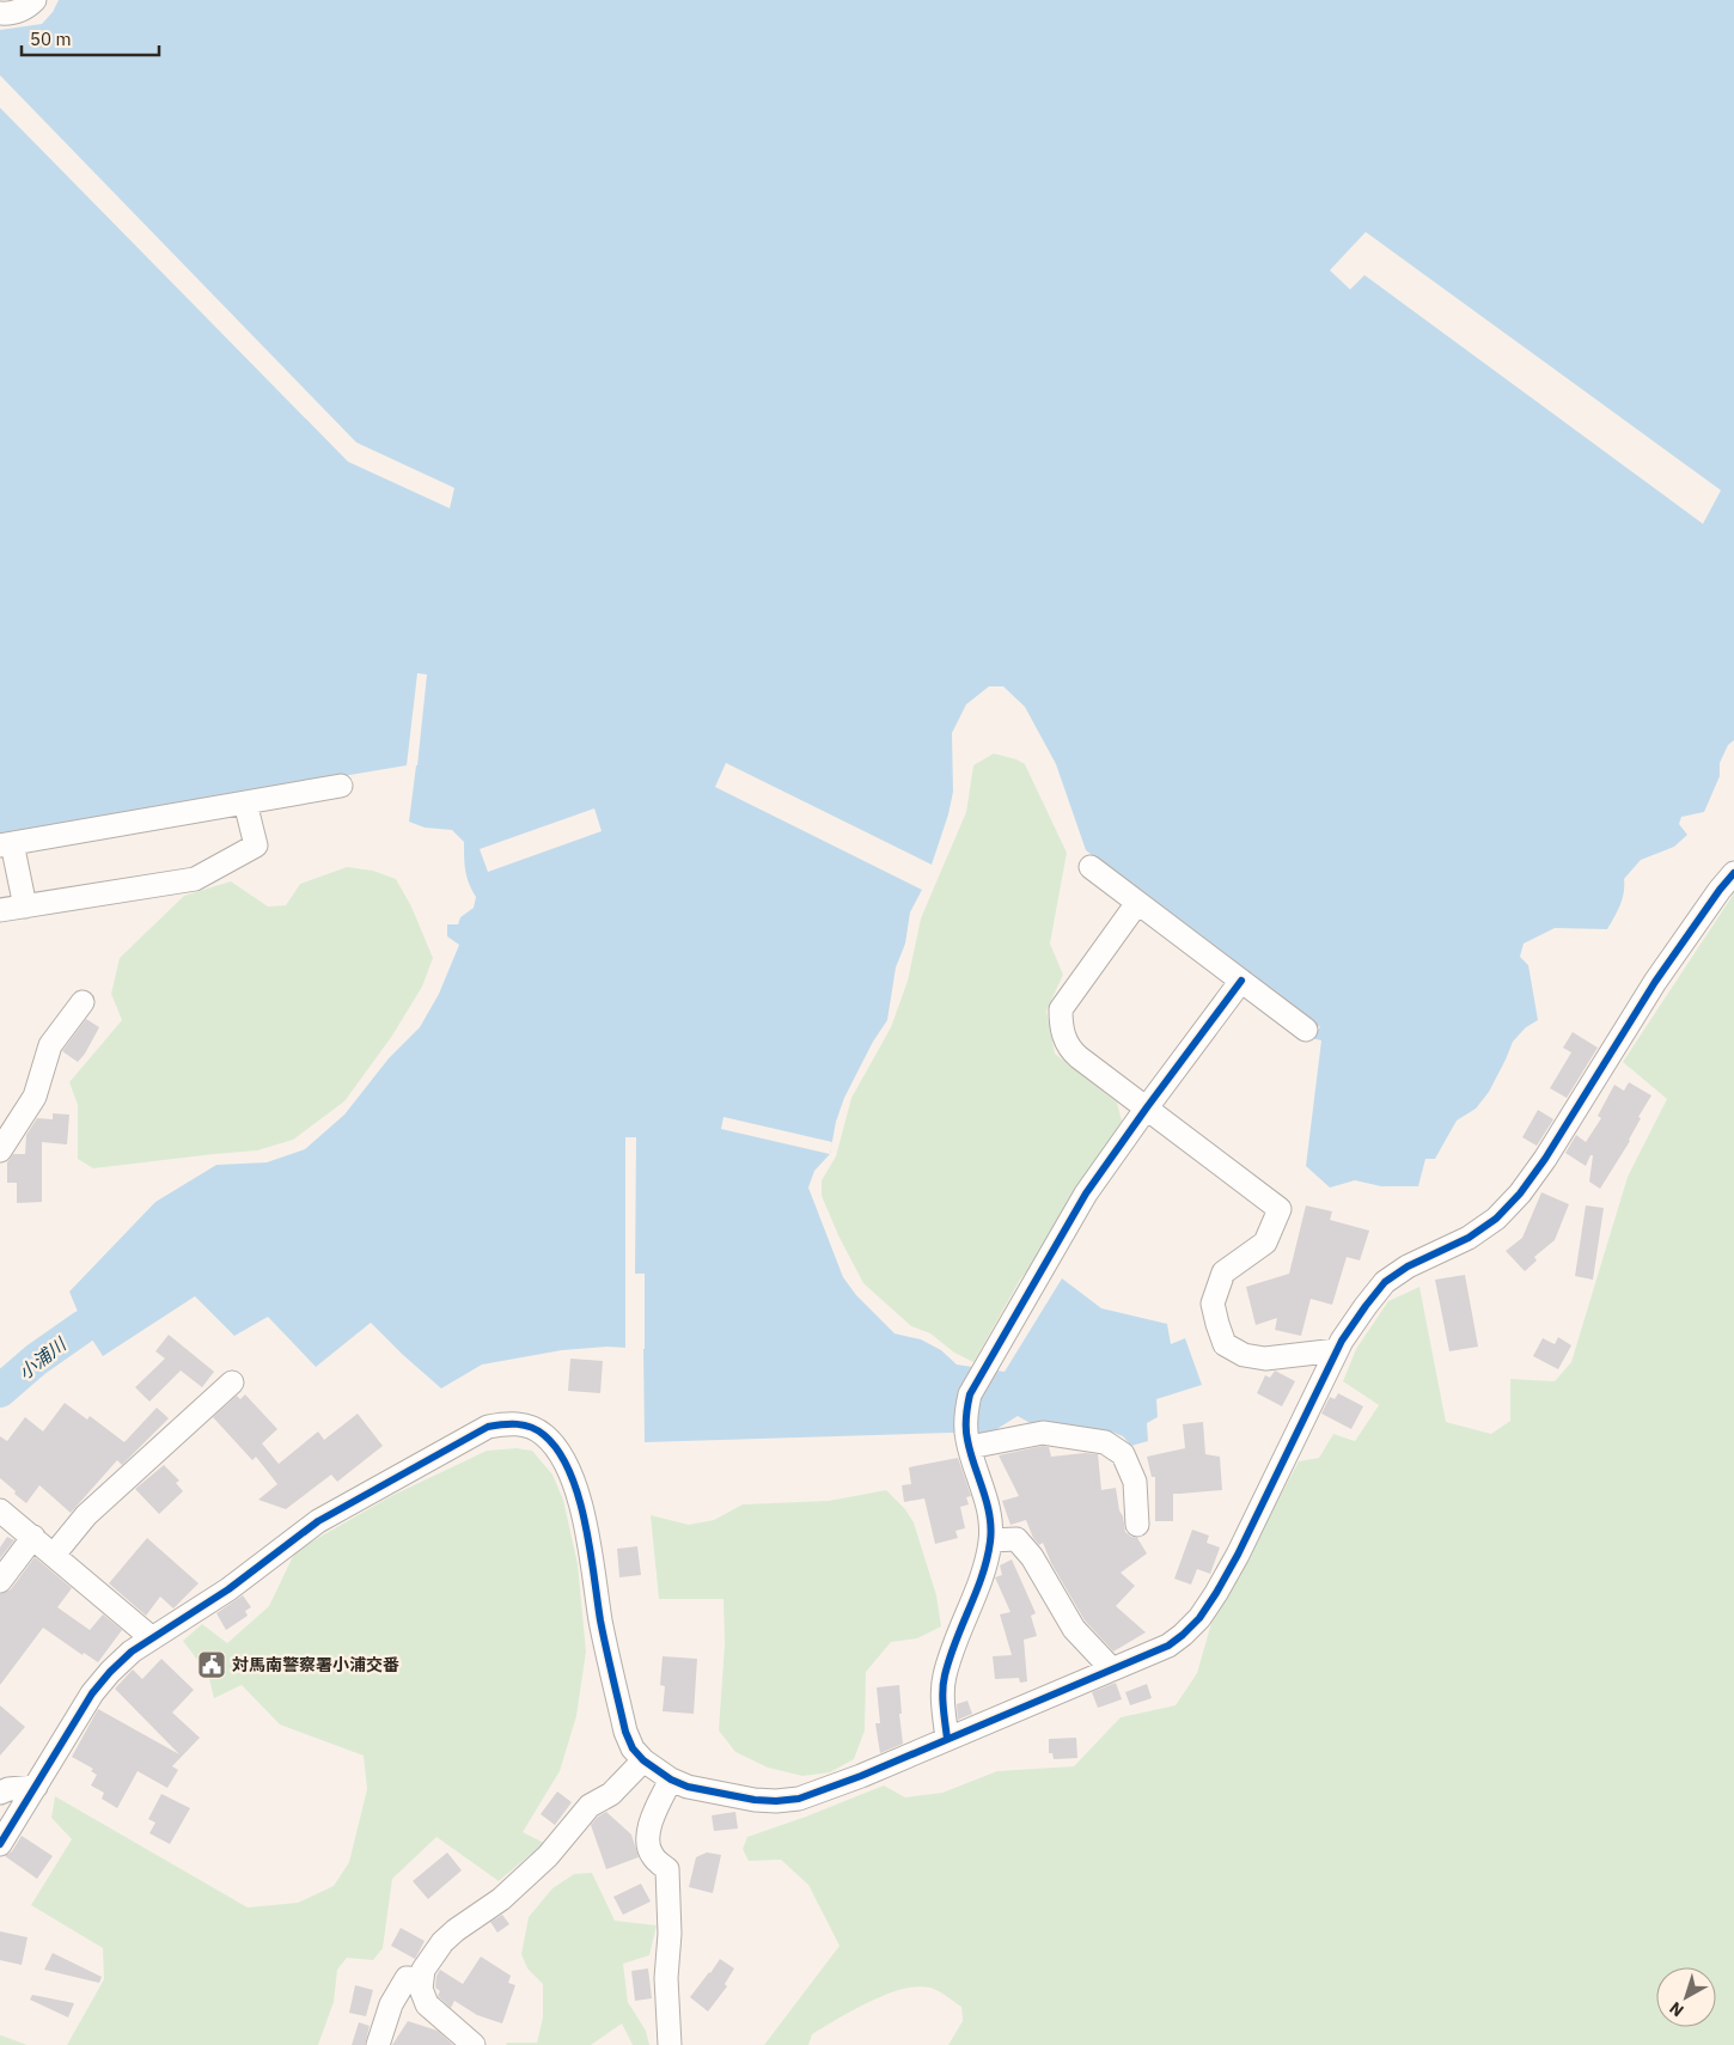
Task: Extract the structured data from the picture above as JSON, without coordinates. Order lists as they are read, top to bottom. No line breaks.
{"water":["小浦川"],"places":{"public building":["対馬南警察署小浦交番"]},"scale_bar":"50 m","north":"bottom left"}
